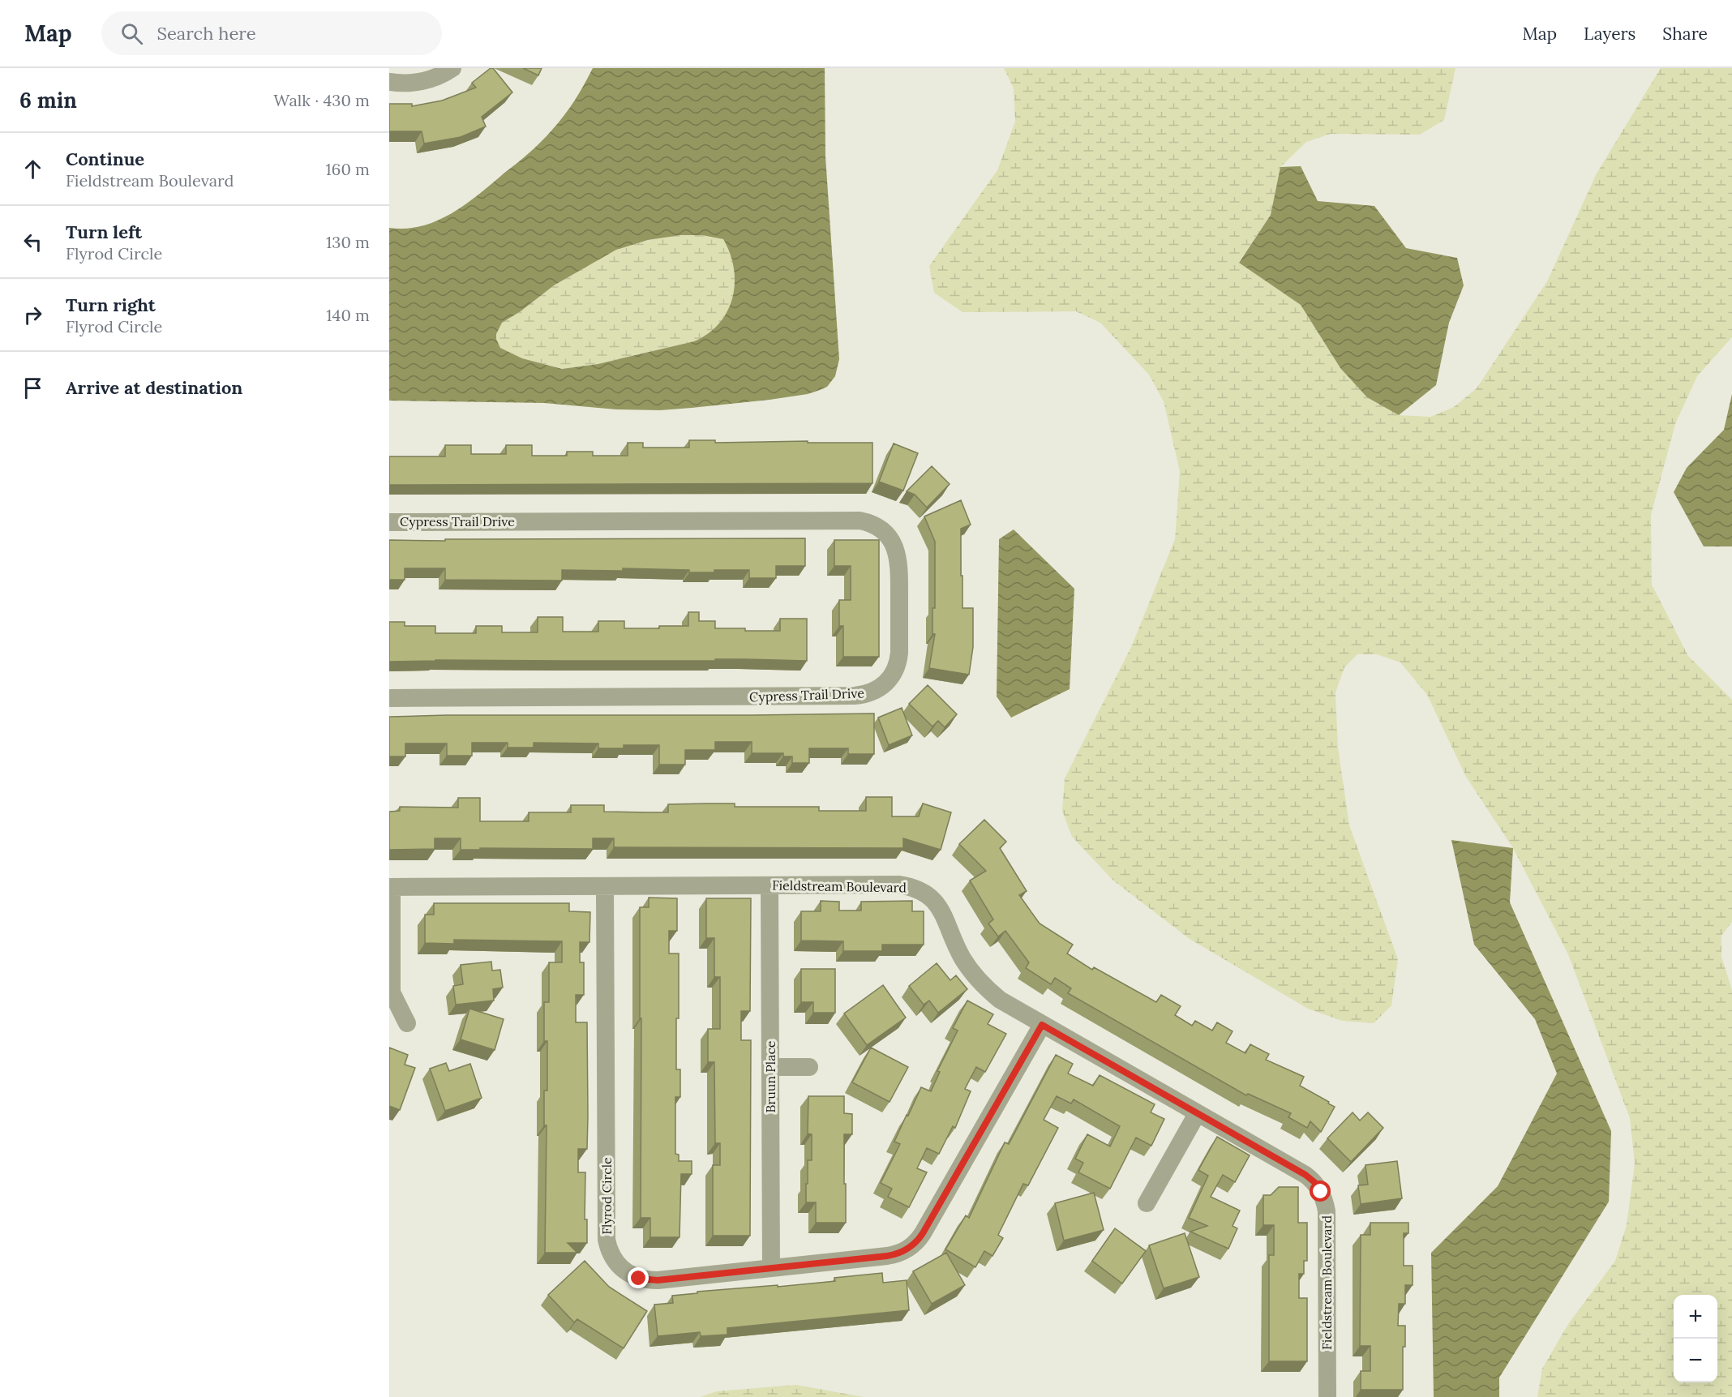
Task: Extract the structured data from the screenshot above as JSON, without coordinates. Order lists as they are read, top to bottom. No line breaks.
{"streets":{"street":["Cypress Trail Drive","Fieldstream Boulevard","Bruun Place","Flyrod Circle"]},"crossings":[["Fieldstream Boulevard","Bruun Place"],["Fieldstream Boulevard","Flyrod Circle"],["Bruun Place","Flyrod Circle"]],"page":{"header":"Map","search":"Search here","nav":["Map","Layers","Share"],"heading":["6 min","Walk · 430 m"],"list":[["Continue","Fieldstream Boulevard","160 m"],["Turn left","Flyrod Circle","130 m"],["Turn right","Flyrod Circle","140 m"],"Arrive at destination"],"map_buttons":["+","−"]}}
